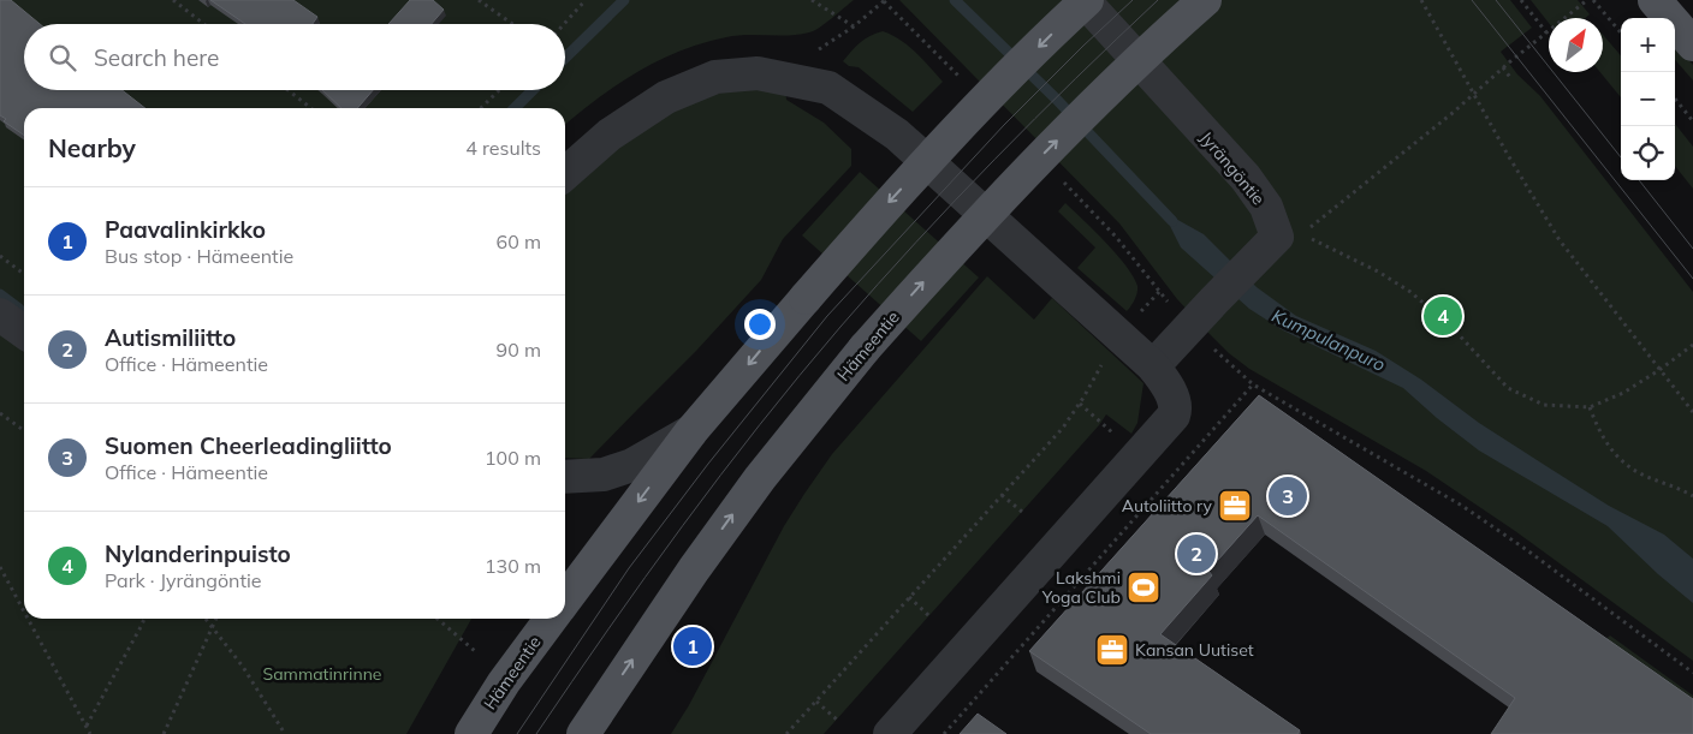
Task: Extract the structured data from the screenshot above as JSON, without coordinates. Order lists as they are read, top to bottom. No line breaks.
{"streets":{"main road":["Hämeentie"],"street":["Jyrängöntie"]},"water":["Kumpulanpuro"],"parks":["Sammatinrinne"],"places":{"office":["Autoliitto ry","Kansan Uutiset"],"sports":["Lakshmi Yoga Club"]},"north":"top right","page":{"map_buttons":["+","−"],"search":"Search here","heading":["Nearby","4 results"],"list":[{"mark":"1","name":"Paavalinkirkko","note":"Bus stop · Hämeentie","value":"60 m"},{"mark":"2","name":"Autismiliitto","note":"Office · Hämeentie","value":"90 m"},{"mark":"3","name":"Suomen Cheerleadingliitto","note":"Office · Hämeentie","value":"100 m"},{"mark":"4","name":"Nylanderinpuisto","note":"Park · Jyrängöntie","value":"130 m"}],"pins":["4","3","2","1"]}}
